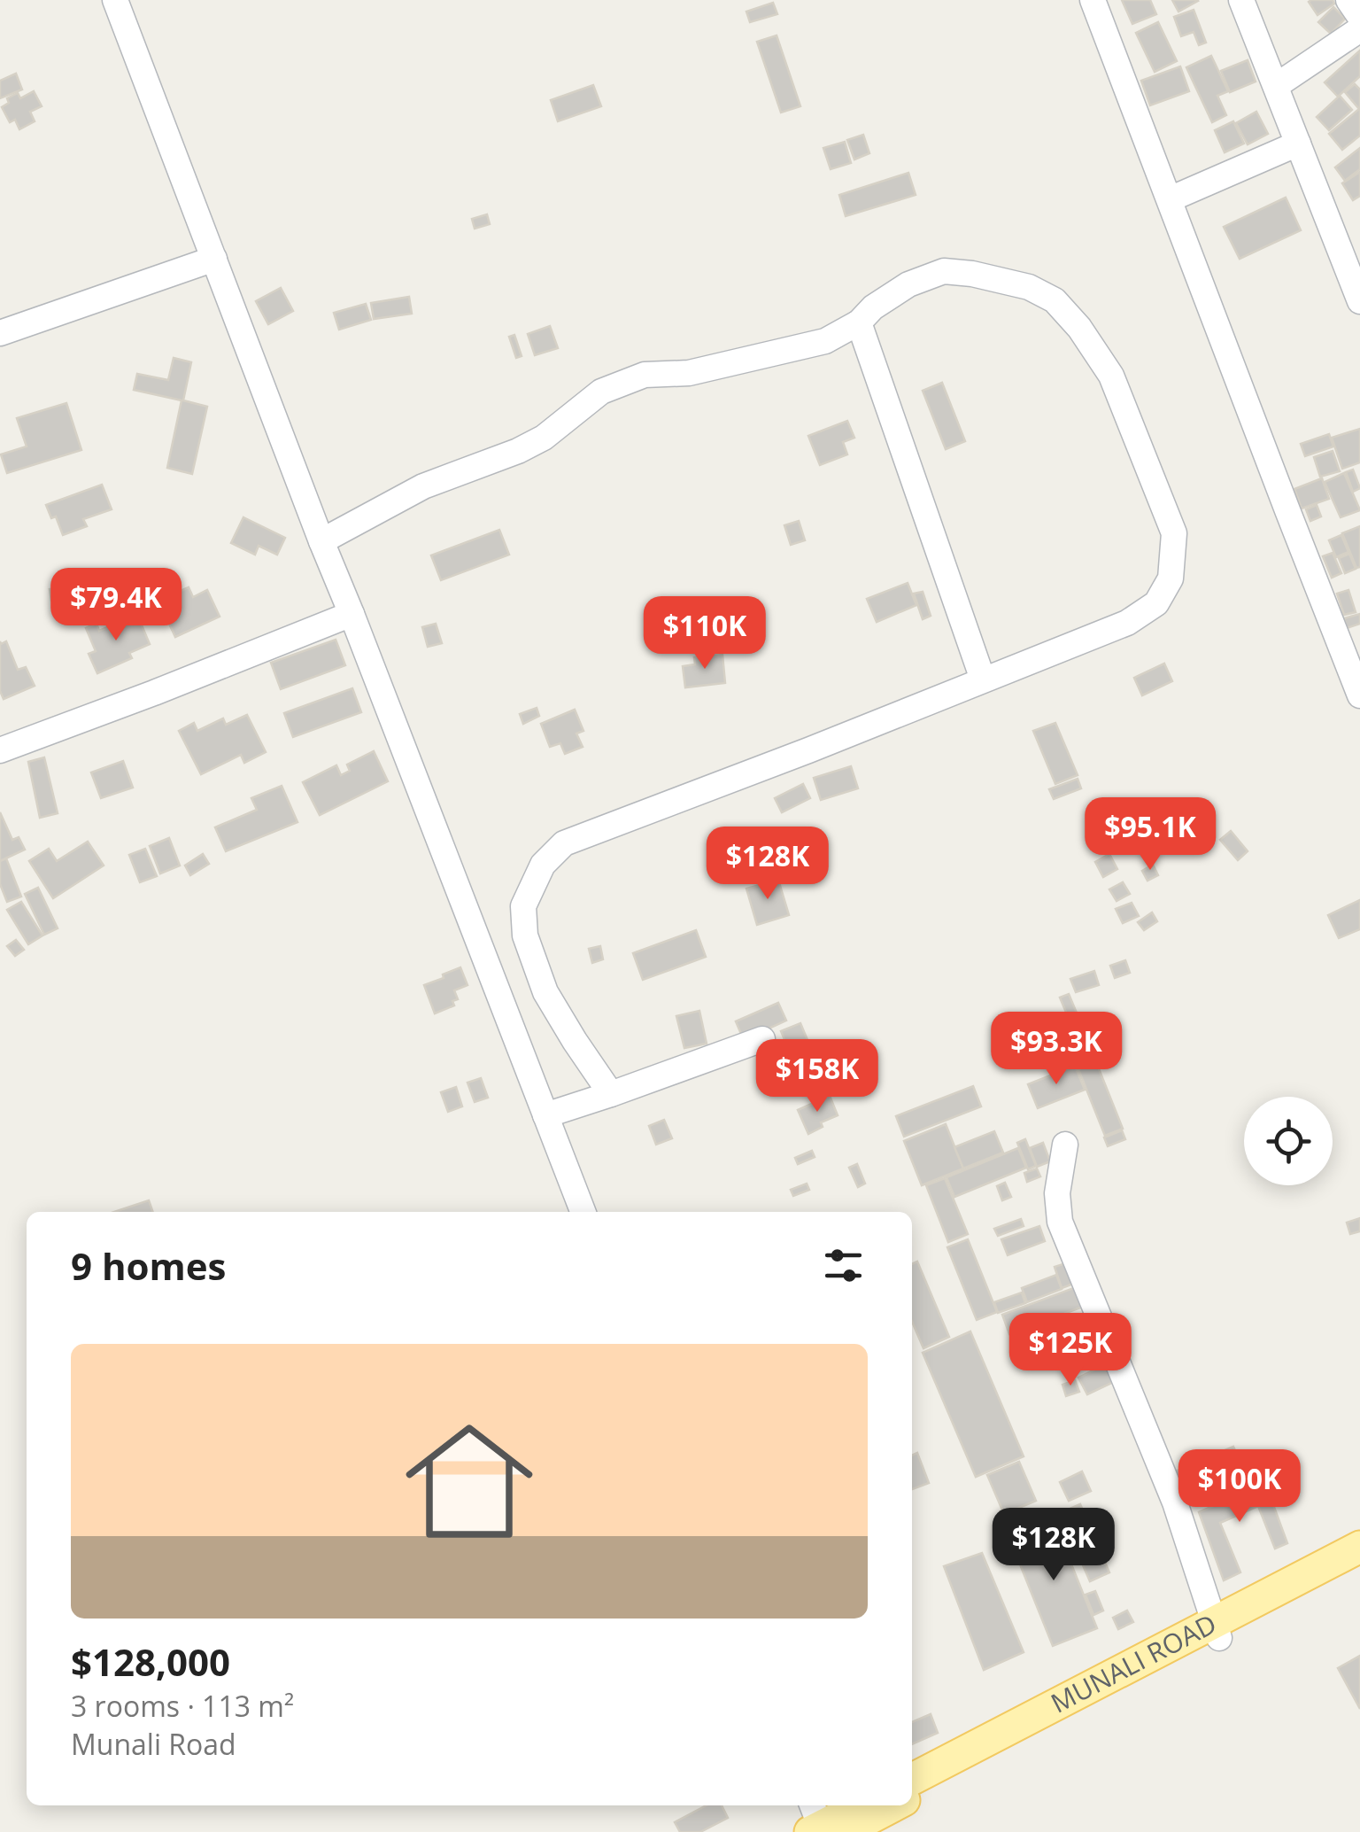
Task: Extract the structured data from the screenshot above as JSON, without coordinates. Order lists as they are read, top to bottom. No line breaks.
{"streets":{"main road":["MUNALI ROAD"]},"page":{"price":["$79.4K","$110K","$95.1K","$128K","$93.3K","$158K","$125K","$100K","$128K"],"heading":"9 homes","list":[{"name":"$128,000","note":"3 rooms · 113 m² · Munali Road"}]}}
